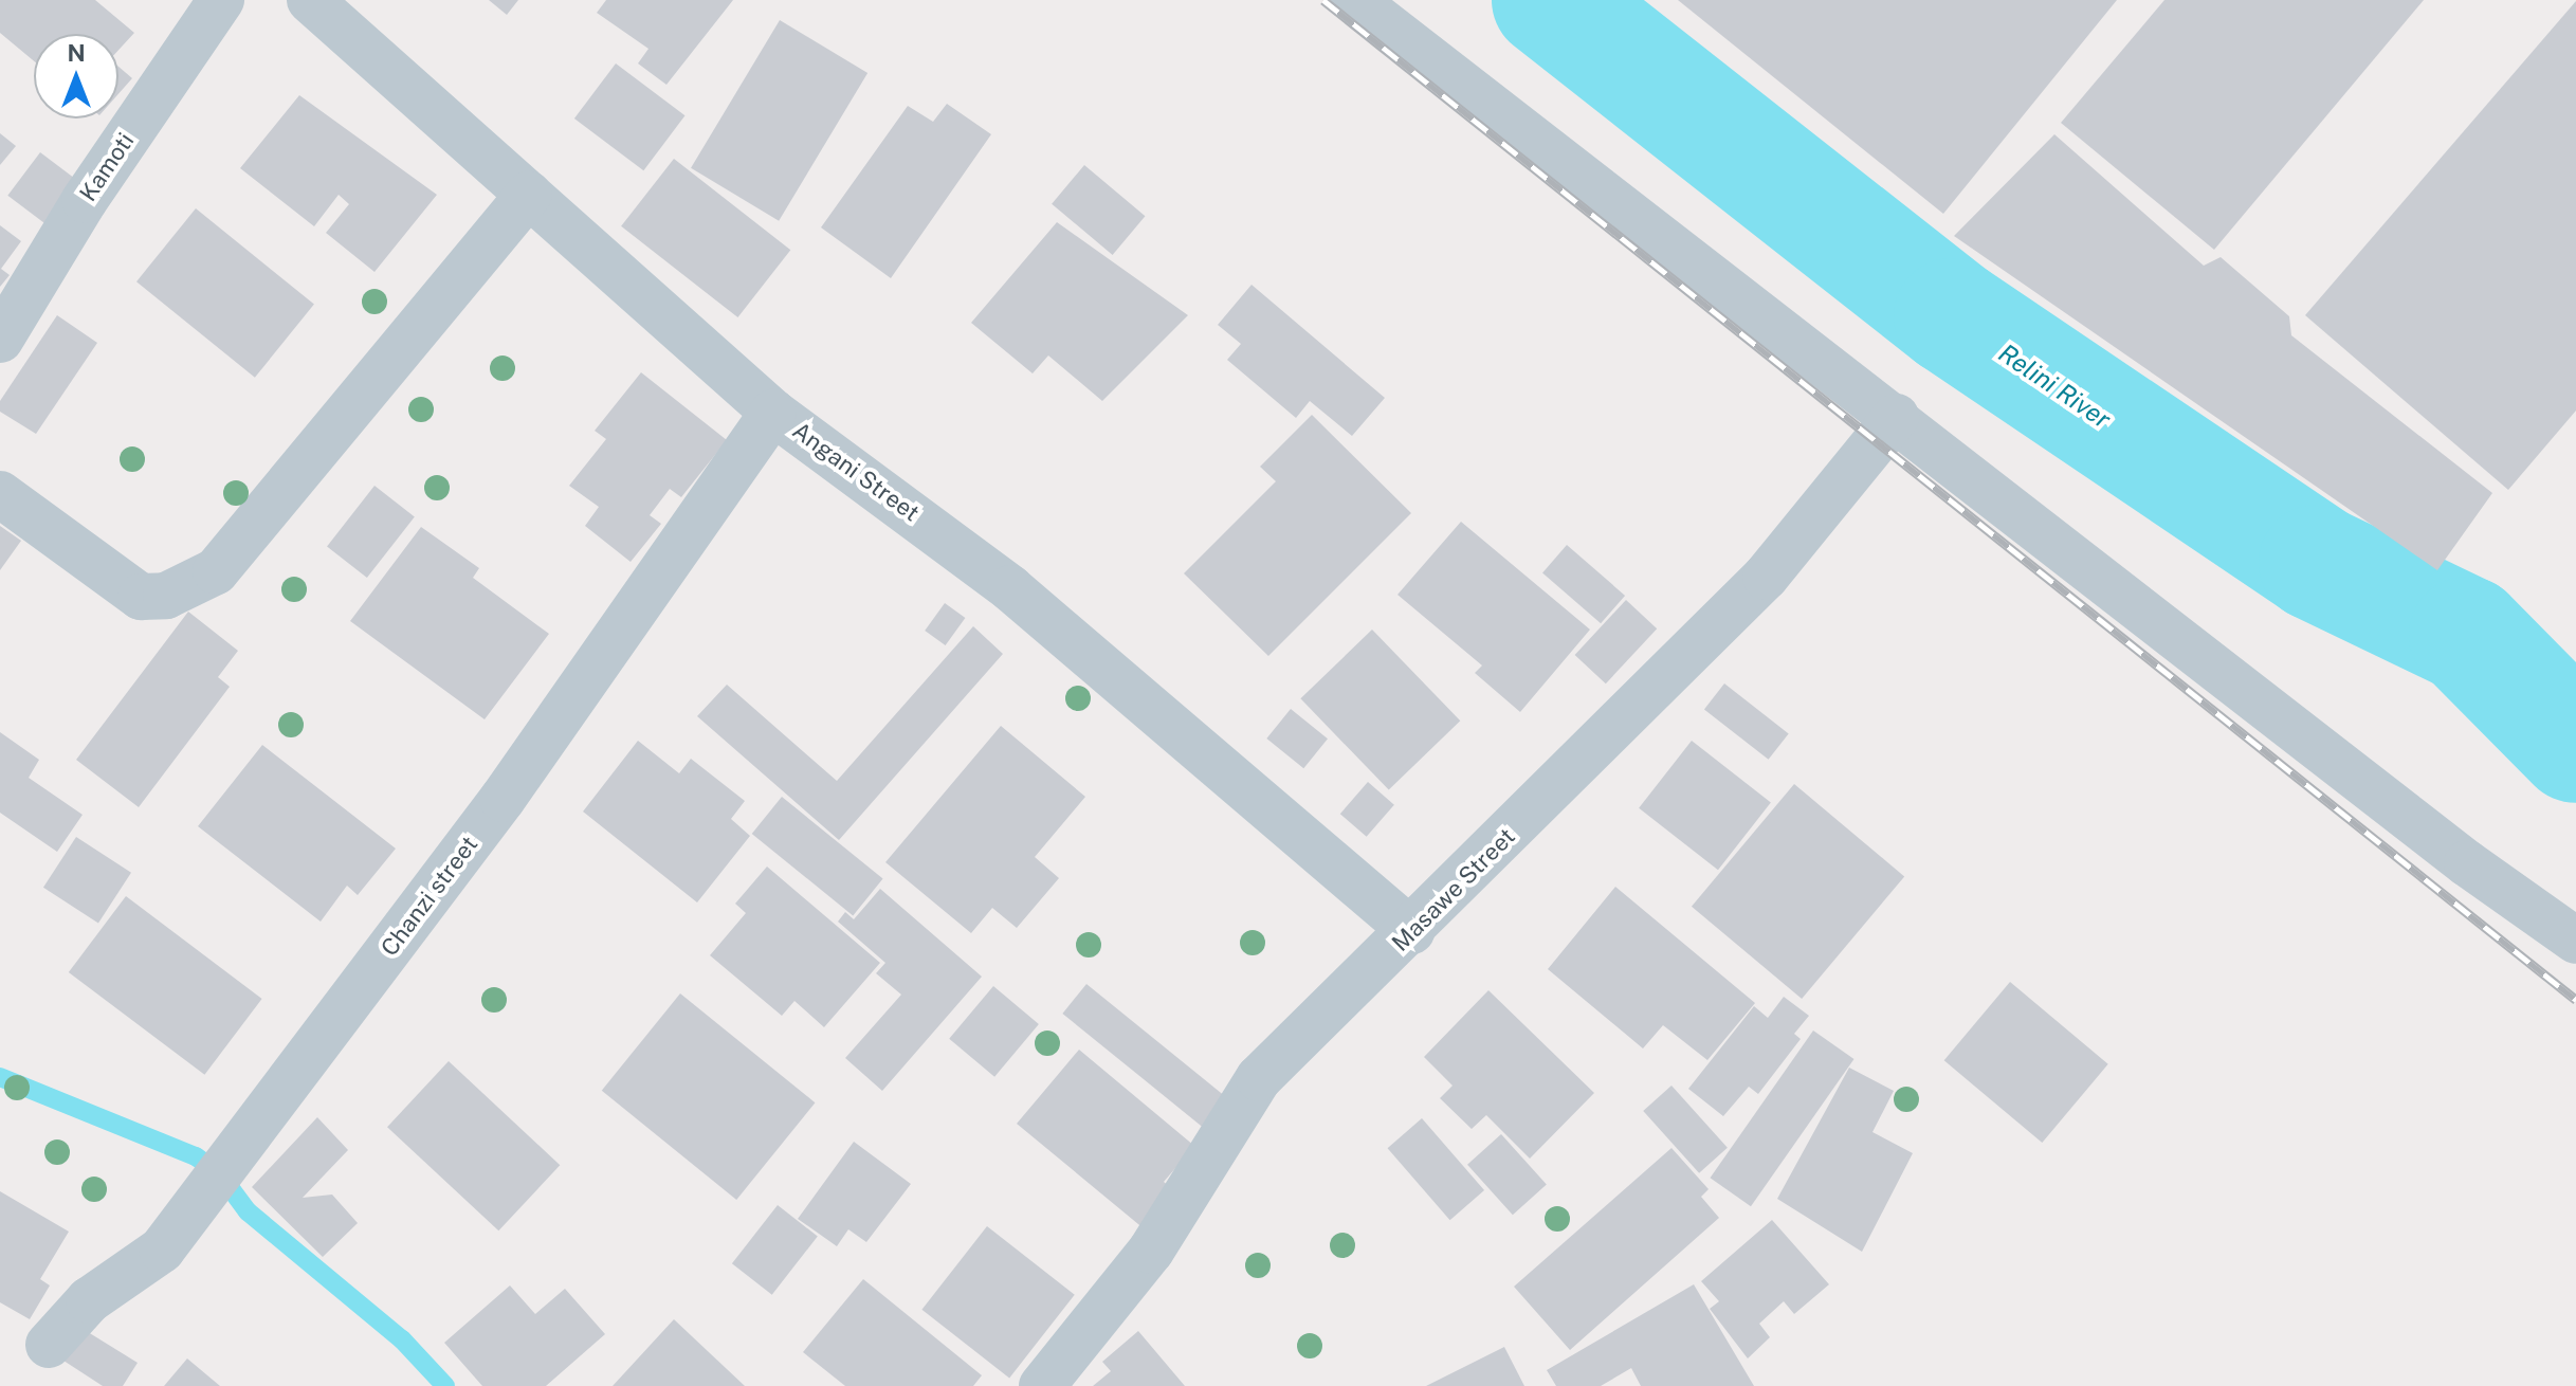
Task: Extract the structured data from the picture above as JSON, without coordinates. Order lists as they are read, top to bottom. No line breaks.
{"streets":{"street":["Kamoti","Angani Street","Masawe Street","Chanzi street"]},"crossings":[["Angani Street","Masawe Street"],["Angani Street","Chanzi street"]],"water":["Relini River"],"north":"top"}
